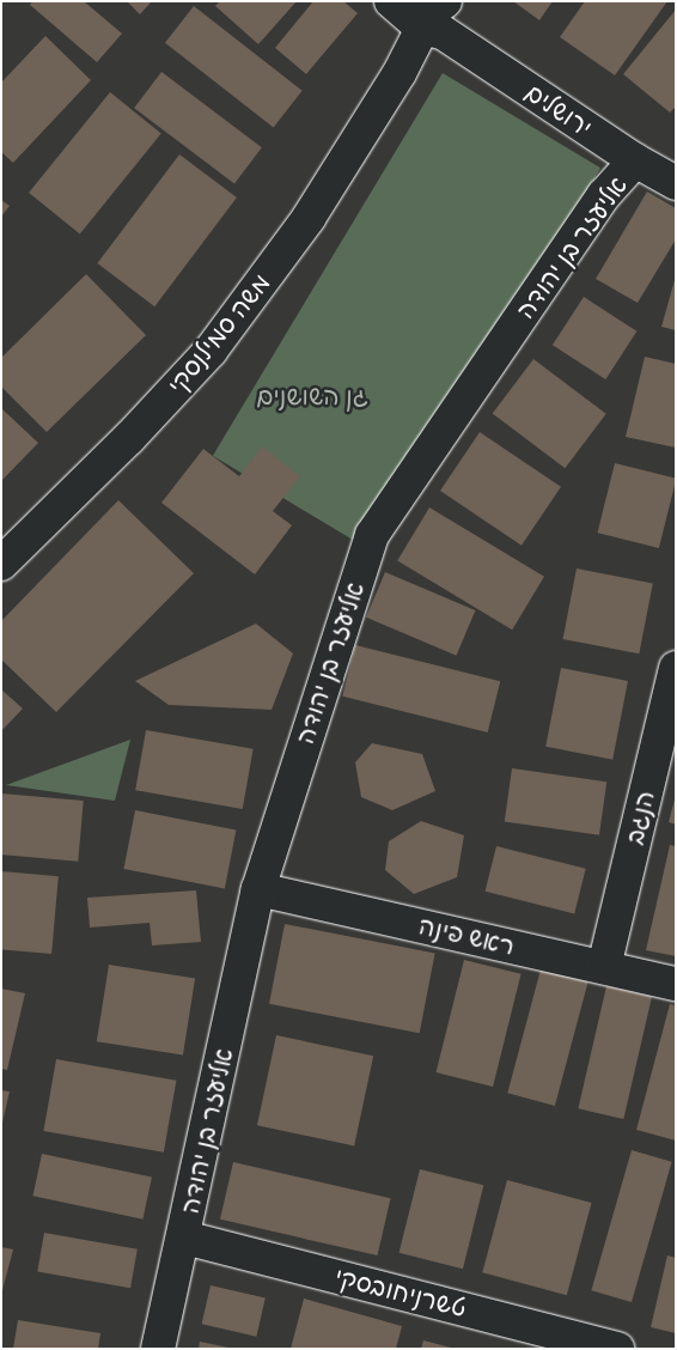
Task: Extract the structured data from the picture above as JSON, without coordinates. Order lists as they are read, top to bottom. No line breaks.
{"streets":{"street":["ירושלים","אליעזר בן יהודה","משה סמילנסקי","הנגב","ראש פינה","טשרניחובסקי"]},"crossings":[["ירושלים","אליעזר בן יהודה"],["ירושלים","משה סמילנסקי"],["אליעזר בן יהודה","ראש פינה"],["אליעזר בן יהודה","טשרניחובסקי"],["הנגב","ראש פינה"]],"parks":["גן השושנים"]}
